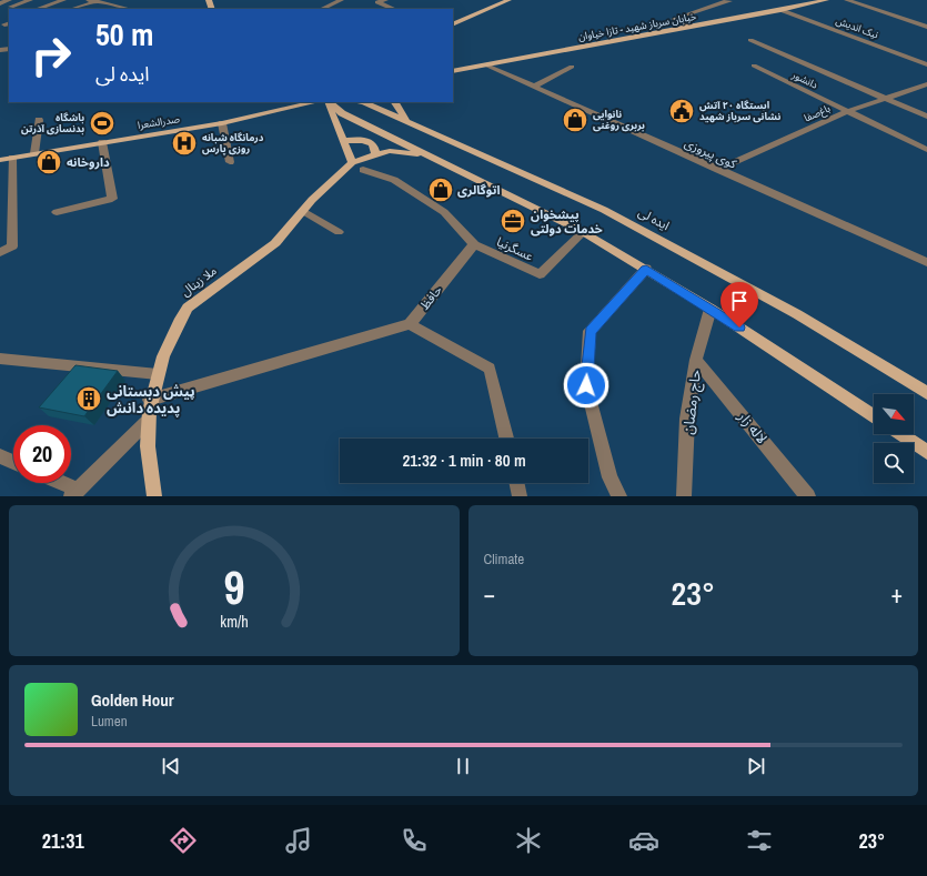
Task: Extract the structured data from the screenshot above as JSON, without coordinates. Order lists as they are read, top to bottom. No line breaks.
{"streets":{"main road":["خیابان سرباز شهید - تازا خیاوان","صدرالشعرا","ایده لى","ملا زینال"],"street":["نیک اندیش","دانشور","باغ‌صفا","کوی پیروزی","عسگرنیا","حافظ","حاج رمضان","لاله زار"]},"crossings":[["خیابان سرباز شهید - تازا خیاوان","نیک اندیش"],["خیابان سرباز شهید - تازا خیاوان","کوی پیروزی"],["دانشور","باغ‌صفا"],["باغ‌صفا","کوی پیروزی"],["عسگرنیا","حافظ"],["حاج رمضان","لاله زار"]],"places":{"public building":["ایستگاه ۲۰ آتش نشانی سرباز شهید"],"shop":["نانوایی بربری روغنی","داروخانه","اتوگالری"],"sports":["باشگاه بدنسازی آذرتن"],"hospital":["درمانگاه شبانه روزی پارس"],"office":["پیشخوان خدمات دولتی"],"building":["پیش دبستانی پدیده دانش"]},"north":"bottom right","page":{"turn":["50 m","ایده لى"],"limit":"20","trip":"21:32 · 1 min · 80 m","tile":"Climate","heat":["−","23°","+"],"song":["Golden Hour","Lumen"],"tabs":["21:31","23°"],"gauge":["9","km/h"]}}
